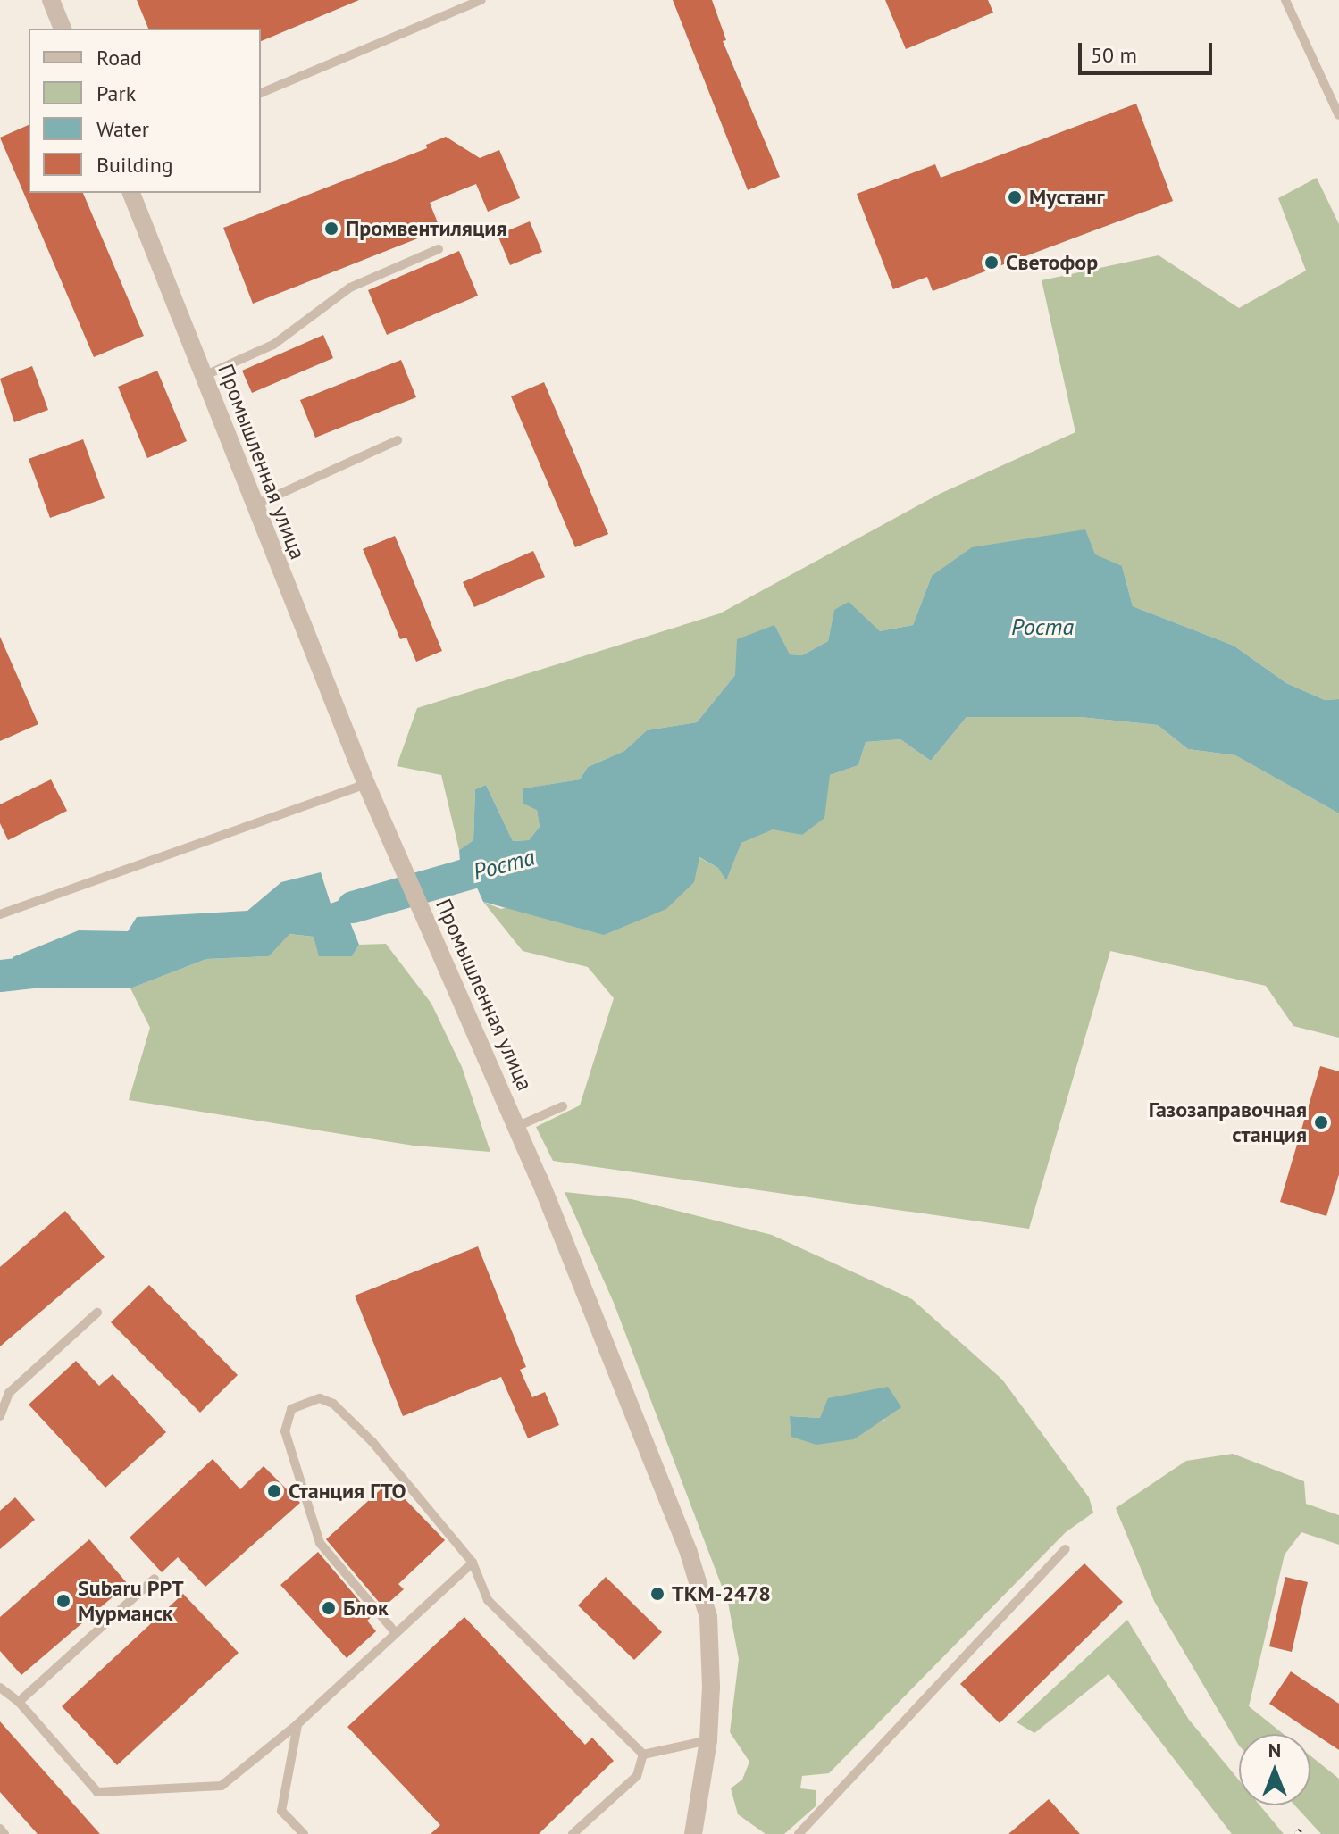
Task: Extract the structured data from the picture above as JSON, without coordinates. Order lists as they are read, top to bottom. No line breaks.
{"streets":{"street":["Промышленная улица"]},"water":["Роста"],"places":["Мустанг","Промвентиляция","Светофор","Газозаправочная станция","Станция ГТО","ТКМ-2478","Subaru РРТ Мурманск","Блок"],"legend":["Road","Park","Water","Building"],"scale_bar":"50 m","north":"top"}
